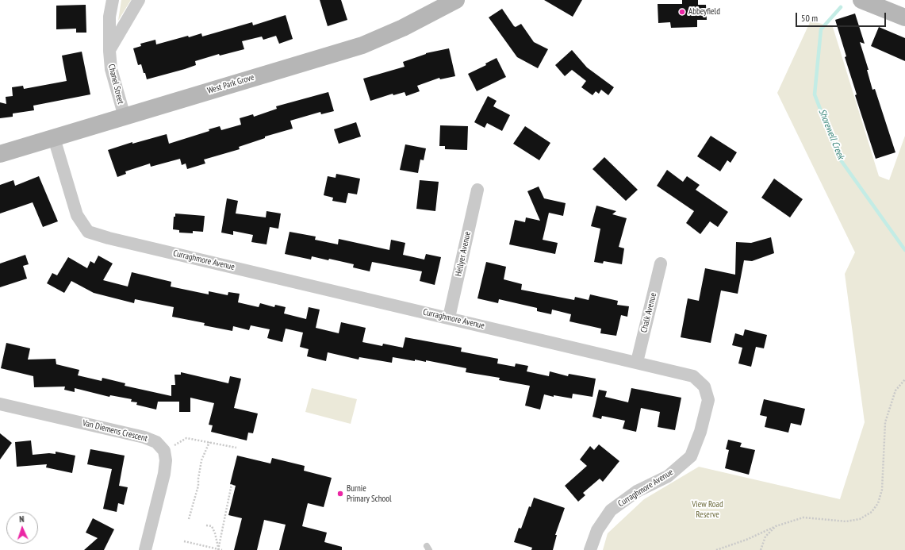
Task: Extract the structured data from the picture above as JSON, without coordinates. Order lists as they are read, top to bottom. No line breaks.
{"streets":{"main road":["West Park Grove"],"street":["Chanel Street","Hellyer Avenue","Curraghmore Avenue","Chalk Avenue","Van Diemens Crescent"]},"crossings":[["Chanel Street","West Park Grove"],["West Park Grove","Curraghmore Avenue"],["Hellyer Avenue","Curraghmore Avenue"],["Curraghmore Avenue","Chalk Avenue"]],"water":["Shorewell Creek"],"parks":["View Road Reserve"],"places":["Abbeyfield","Burnie Primary School"],"scale_bar":"50 m","north":"top"}
